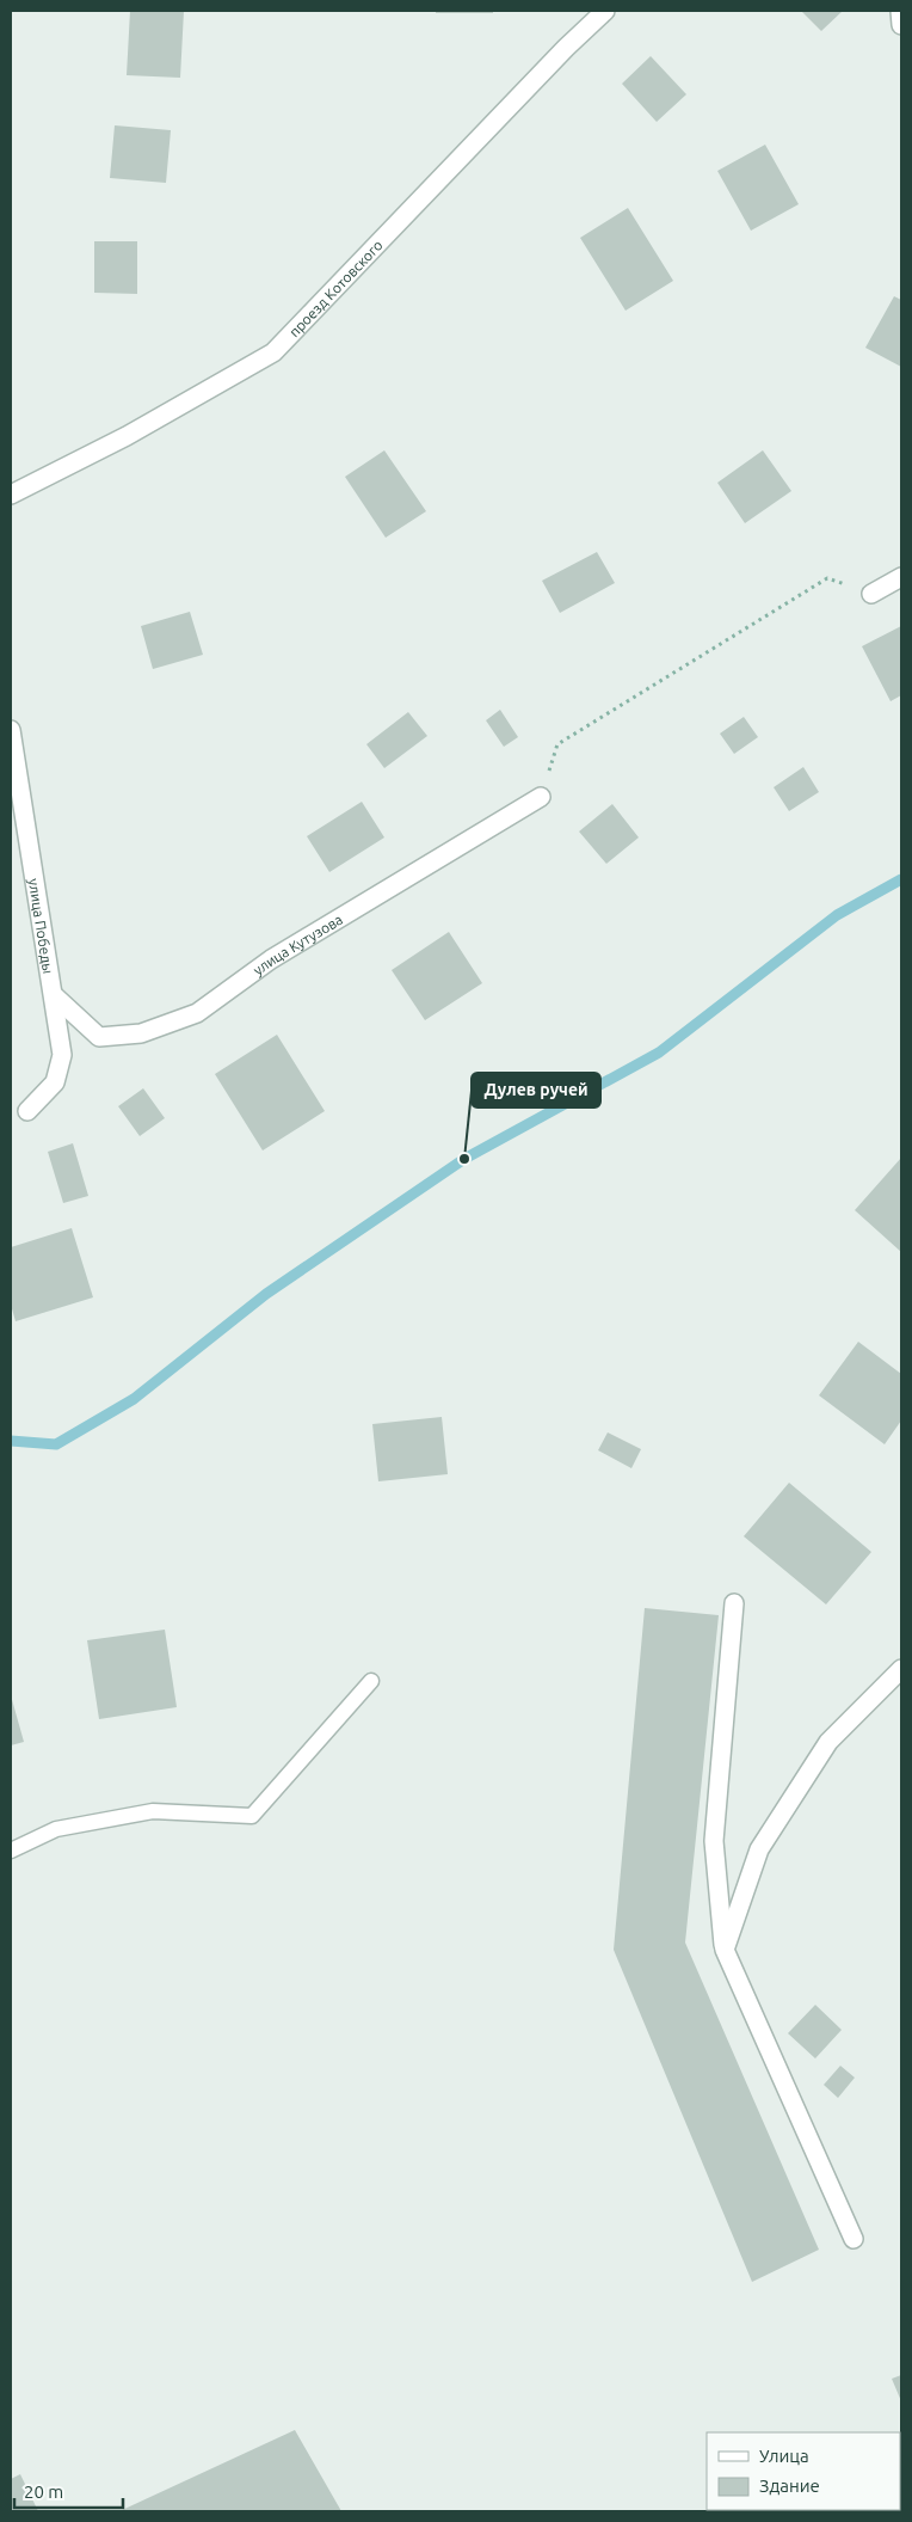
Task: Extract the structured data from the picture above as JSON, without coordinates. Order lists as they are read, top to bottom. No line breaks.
{"streets":{"street":["проезд Котовского","улица Победы","улица Кутузова"]},"crossings":[["улица Победы","улица Кутузова"]],"places":["Дулев ручей"],"legend":["Улица","Здание"],"scale_bar":"20 m"}
